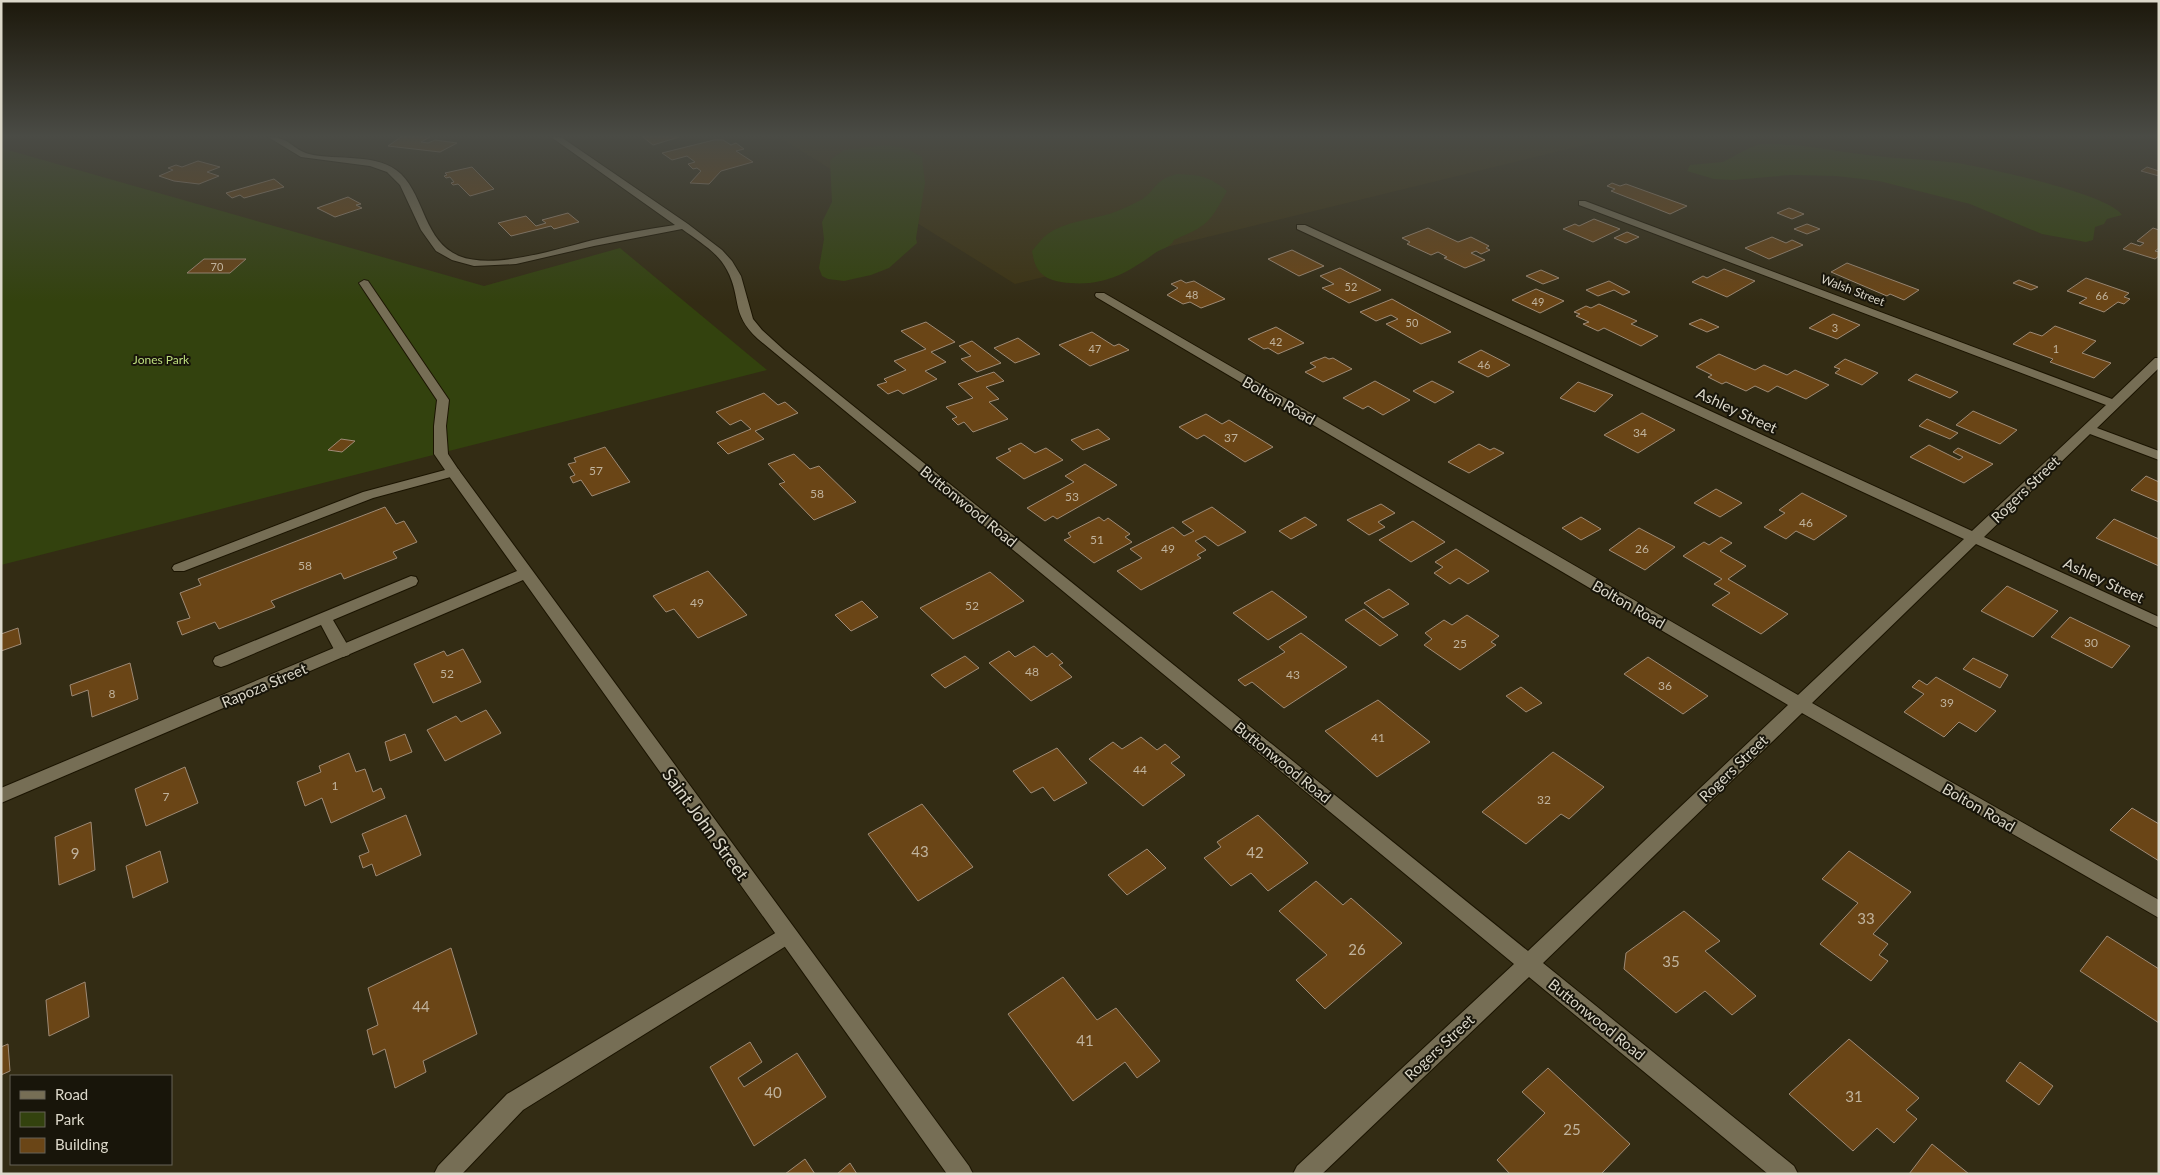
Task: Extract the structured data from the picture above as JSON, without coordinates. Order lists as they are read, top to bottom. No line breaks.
{"streets":{"street":["Walsh Street","Bolton Road","Ashley Street","Rogers Street","Buttonwood Road","Rapoza Street","Saint John Street"]},"crossings":[["Walsh Street","Rogers Street"],["Bolton Road","Rogers Street"],["Ashley Street","Rogers Street"],["Rogers Street","Buttonwood Road"],["Rapoza Street","Saint John Street"]],"parks":["Jones Park"],"house_numbers":["70","52","48","66","49","50","3","42","47","1","46","34","37","57","58","53","46","51","49","26","58","49","52","30","25","48","52","43","36","8","39","41","44","1","7","32","43","42","9","33","26","35","44","41","40","31","25"],"legend":["Road","Park","Building"]}
